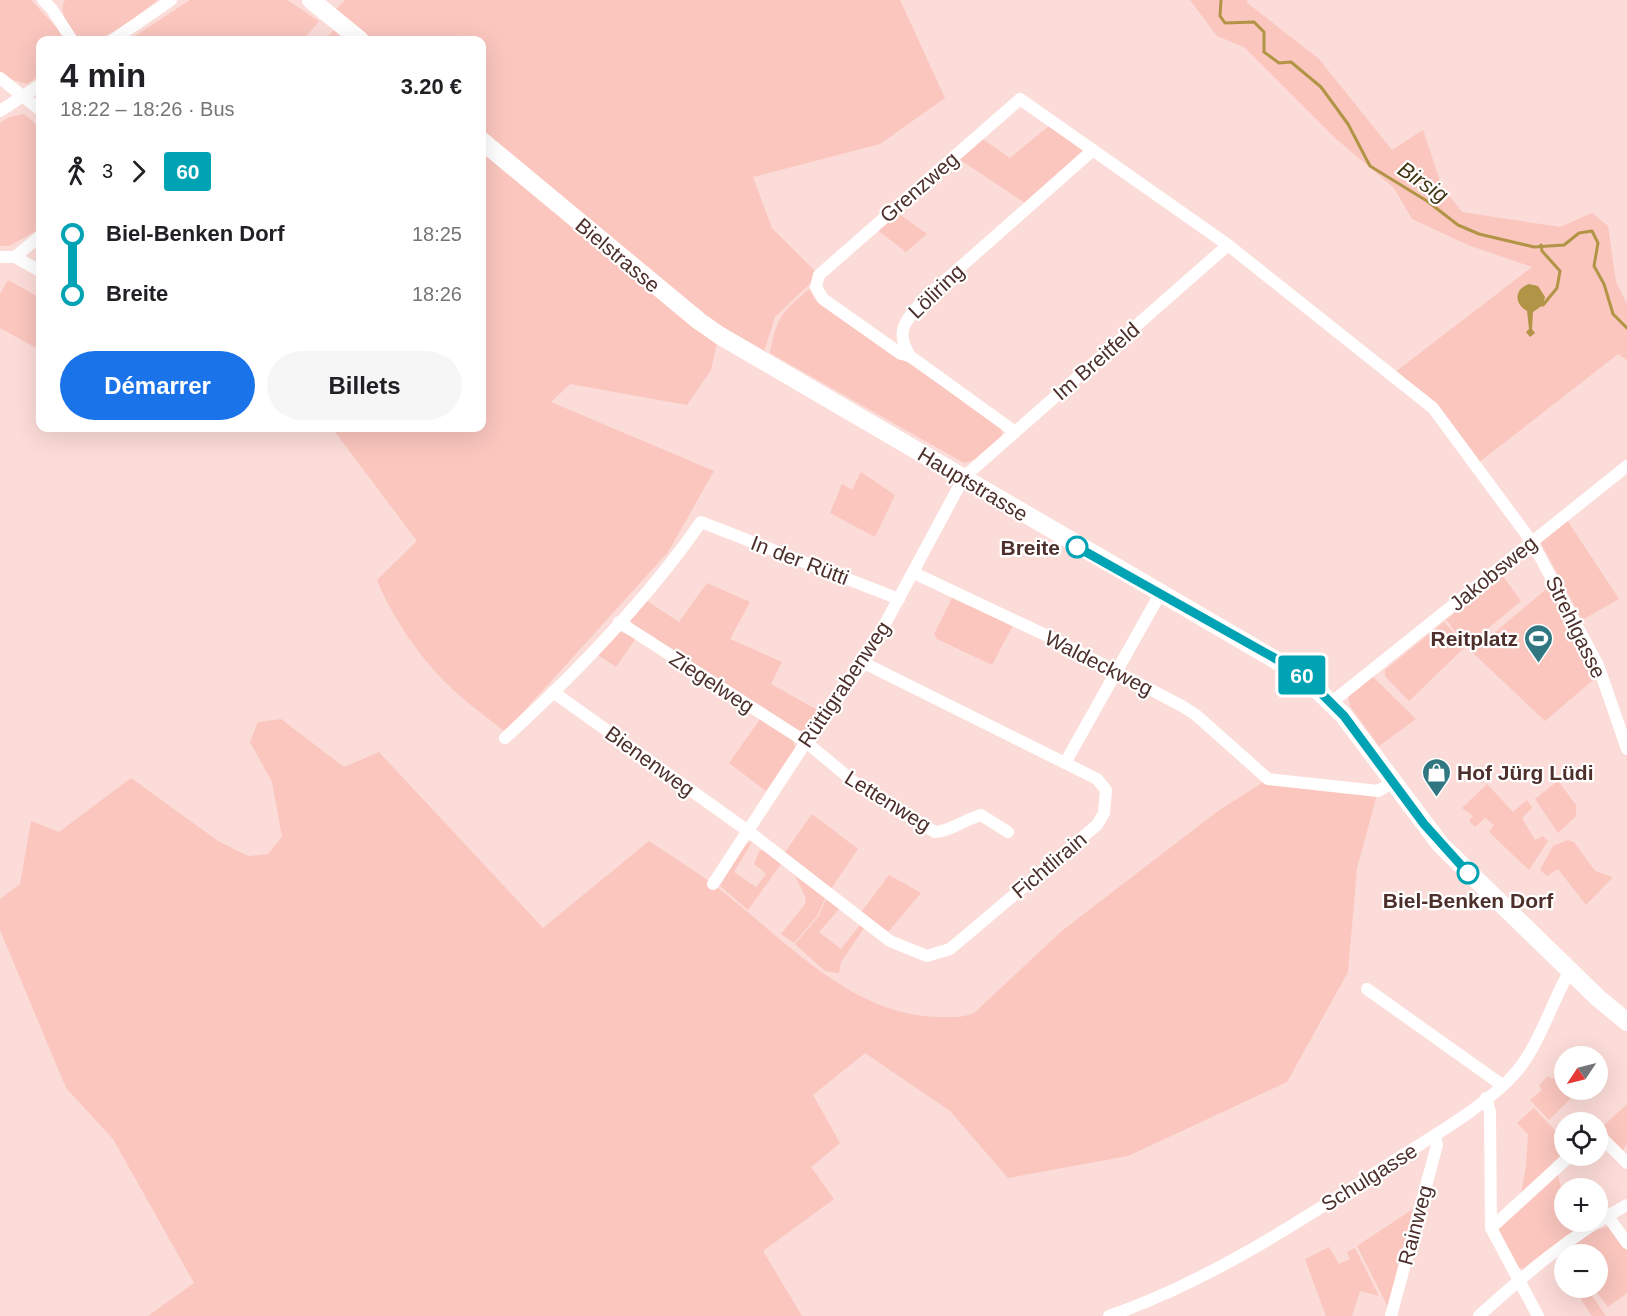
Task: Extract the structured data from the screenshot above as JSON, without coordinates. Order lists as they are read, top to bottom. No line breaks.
{"streets":{"main road":["Bielstrasse","Hauptstrasse"],"street":["Grenzweg","Löliring","Im Breitfeld","In der Rütti","Jakobsweg","Strehlgasse","Waldeckweg","Ziegelweg","Rüttigrabenweg","Bienenweg","Lettenweg","Fichtlirain","Schulgasse","Rainweg"]},"crossings":[["Grenzweg","Löliring"],["Grenzweg","Strehlgasse"],["Bielstrasse","Hauptstrasse"],["Löliring","Strehlgasse"],["Im Breitfeld","Hauptstrasse"],["Im Breitfeld","Strehlgasse"],["Im Breitfeld","Rüttigrabenweg"],["Hauptstrasse","Jakobsweg"],["Hauptstrasse","Waldeckweg"],["Hauptstrasse","Rüttigrabenweg"],["Hauptstrasse","Schulgasse"],["In der Rütti","Ziegelweg"],["In der Rütti","Rüttigrabenweg"],["Jakobsweg","Strehlgasse"],["Waldeckweg","Rüttigrabenweg"],["Ziegelweg","Rüttigrabenweg"],["Ziegelweg","Lettenweg"],["Rüttigrabenweg","Bienenweg"],["Rüttigrabenweg","Lettenweg"],["Rüttigrabenweg","Fichtlirain"],["Bienenweg","Fichtlirain"],["Schulgasse","Rainweg"]],"water":["Birsig"],"places":{"other":["Breite","Biel-Benken Dorf"],"sports":["Reitplatz"],"shop":["Hof Jürg Lüdi"]},"lines":["bus line 60"],"north":"bottom left","page":{"on_map":"60","heading":["4 min","18:22 – 18:26 · Bus","3.20 €"],"legs":["3","60"],"list":[{"name":"Biel-Benken Dorf","value":"18:25"},{"name":"Breite","value":"18:26"}],"buttons":["Démarrer","Billets"],"map_buttons":["+","−"]}}
